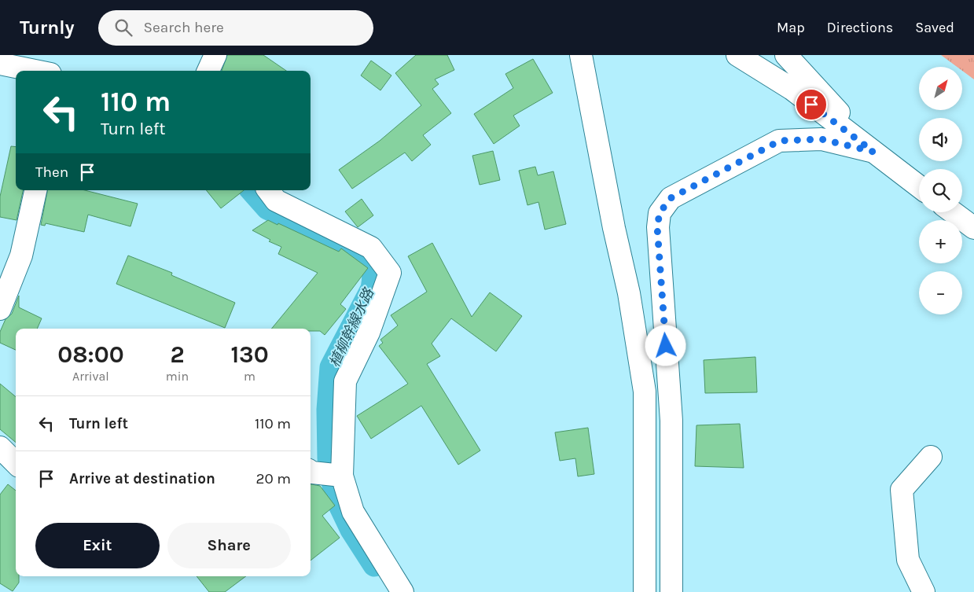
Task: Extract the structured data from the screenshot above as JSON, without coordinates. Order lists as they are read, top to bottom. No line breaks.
{"water":["植柳幹線水路"],"north":"top right","page":{"header":"Turnly","search":"Search here","nav":["Map","Directions","Saved"],"map_buttons":["+","−"],"turn":["110 m","Turn left"],"then":"Then","eta":["08:00","Arrival","2","min","130","m"],"list":[{"name":"Turn left","value":"110 m"},{"name":"Arrive at destination","value":"20 m"}],"buttons":["Exit","Share"]}}
